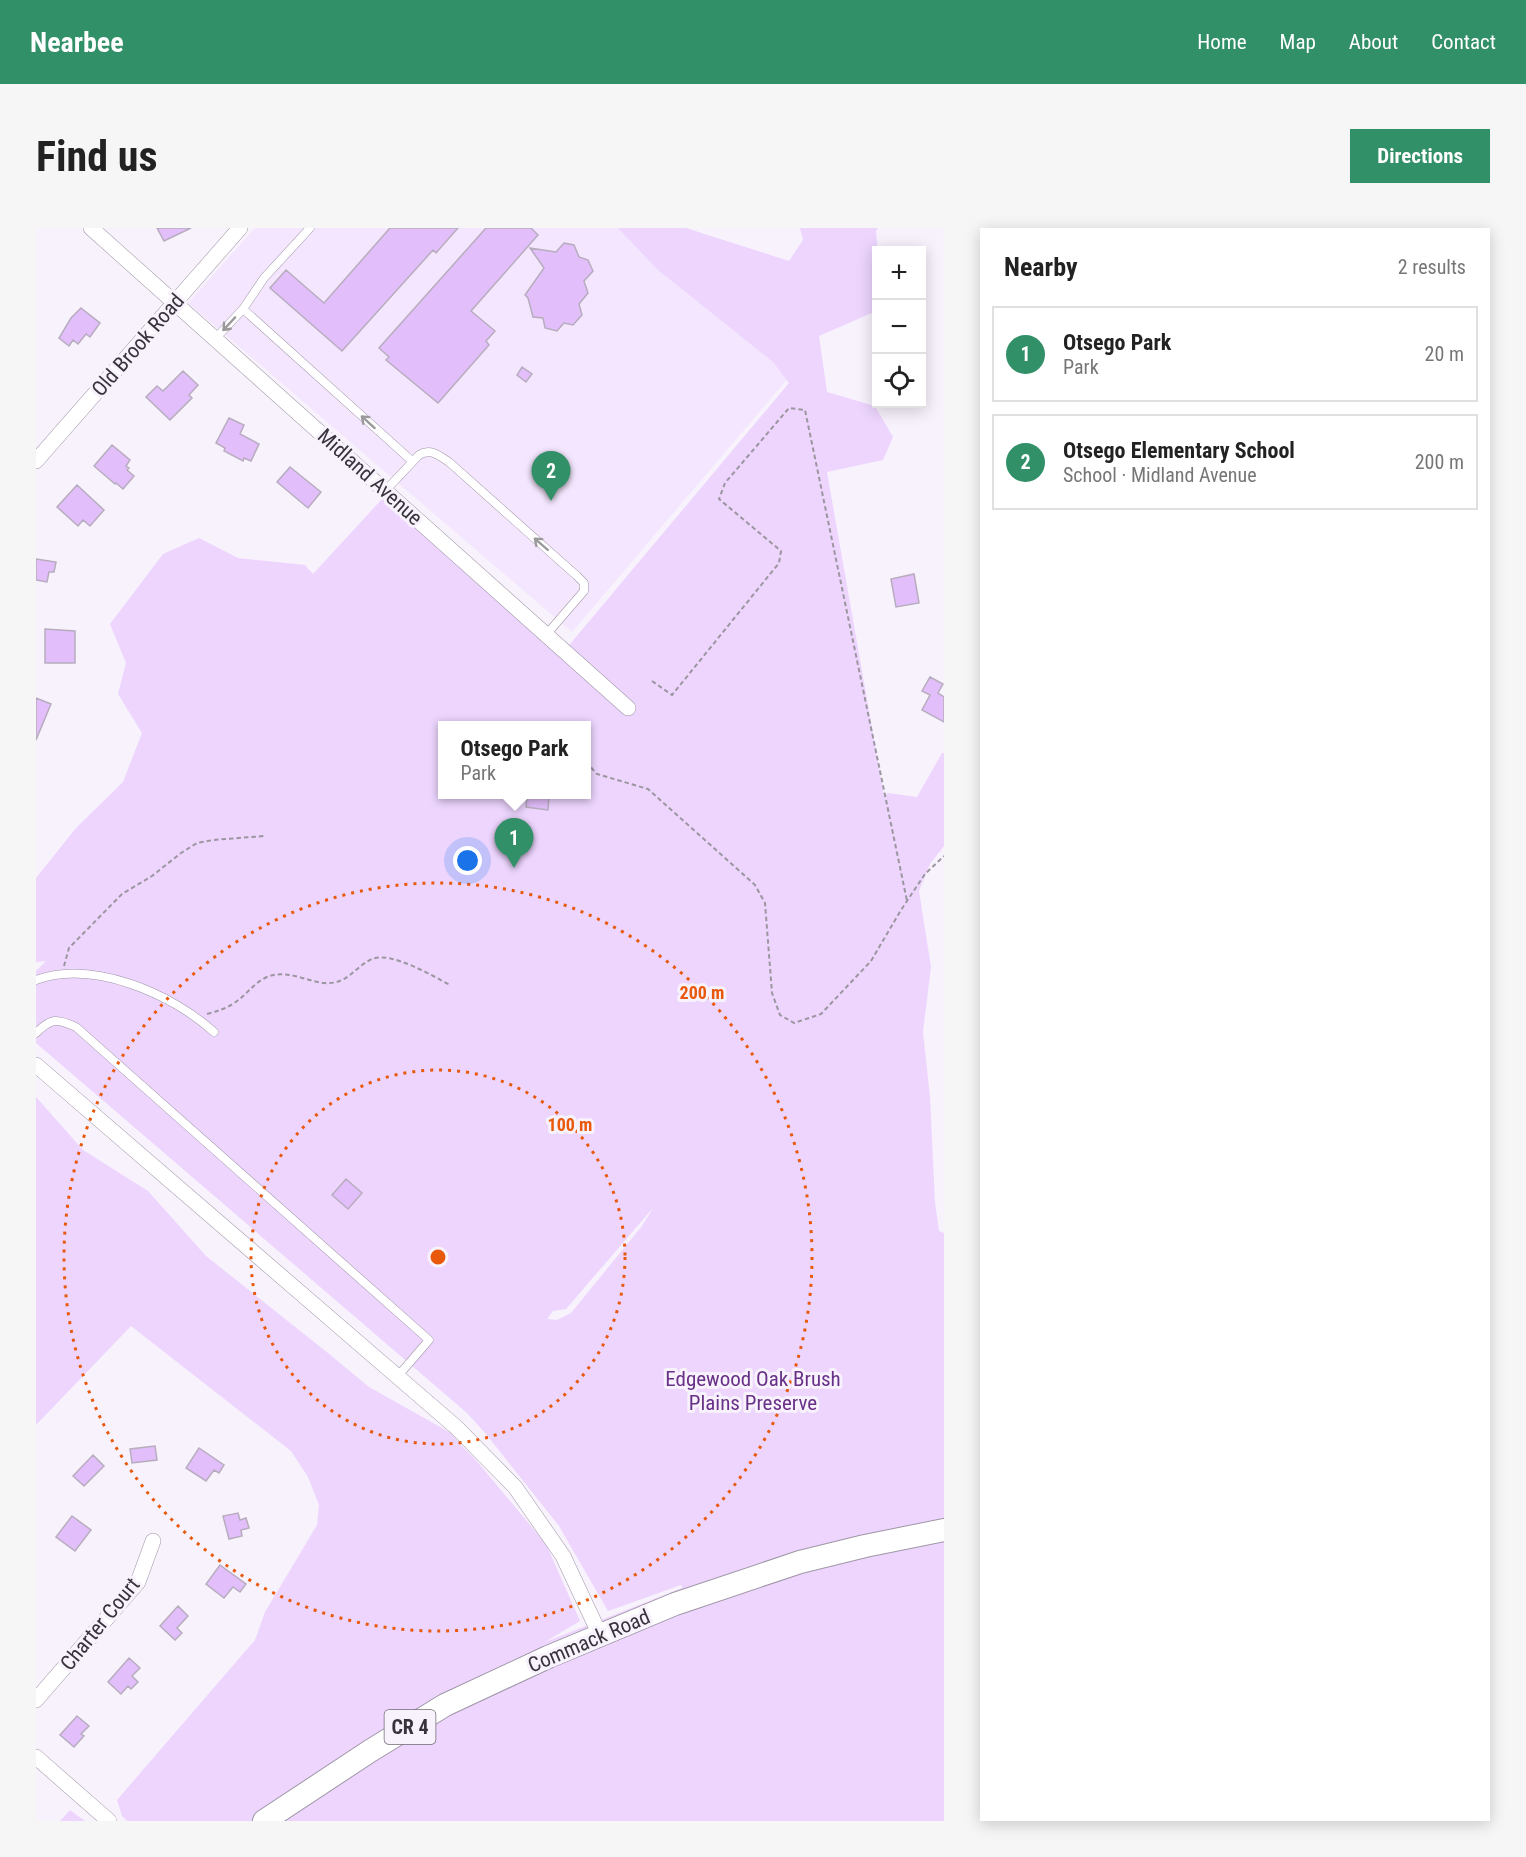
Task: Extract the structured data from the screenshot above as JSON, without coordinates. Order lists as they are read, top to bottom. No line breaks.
{"streets":{"main road":["Commack Road","CR 4"],"street":["Old Brook Road","Midland Avenue","Charter Court"]},"crossings":[["Old Brook Road","Midland Avenue"]],"parks":["Edgewood Oak Brush Plains Preserve"],"page":{"header":"Nearbee","nav":["Home","Map","About","Contact"],"buttons":"Directions","title":"Find us","heading":["Nearby","2 results"],"map_buttons":["+","−"],"list":[{"mark":"1","name":"Otsego Park","note":"Park","value":"20 m"},{"mark":"2","name":"Otsego Elementary School","note":"School · Midland Avenue","value":"200 m"}],"pins":["2","1"],"popup":["Otsego Park","Park"]},"rings":["200 m","100 m"]}
